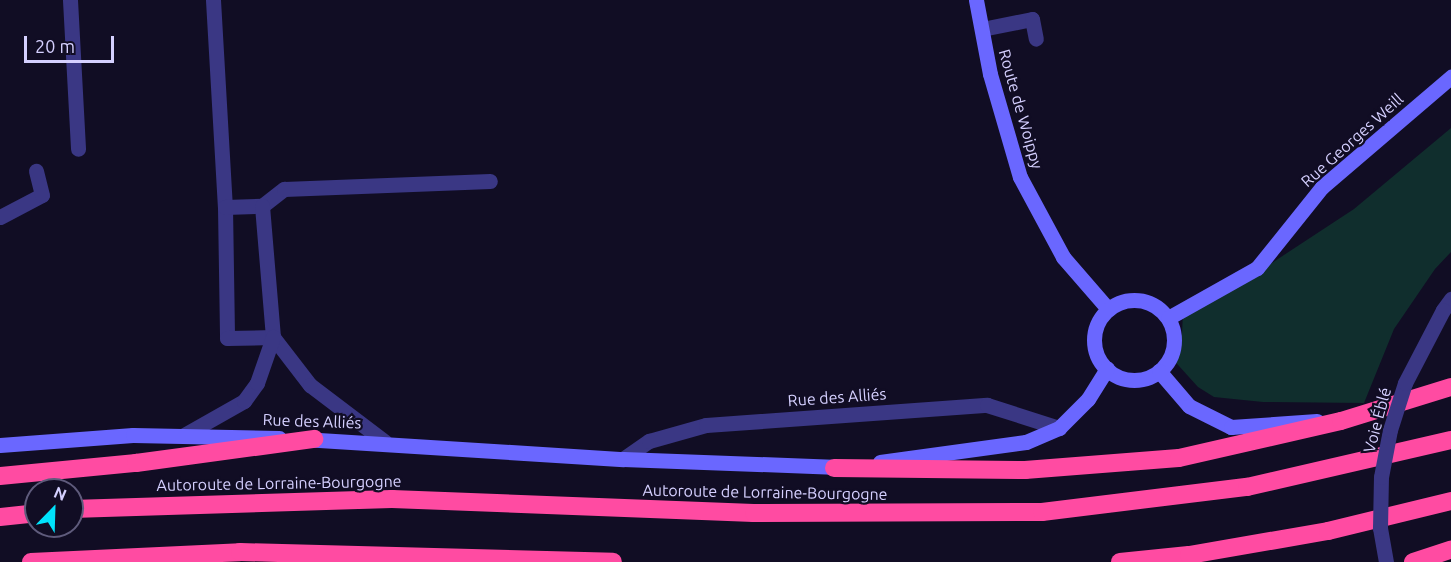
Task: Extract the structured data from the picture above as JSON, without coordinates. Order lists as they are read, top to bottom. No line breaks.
{"streets":{"highway":["Autoroute de Lorraine-Bourgogne"],"main road":["Route de Woippy","Rue Georges Weill","Rue des Alliés"],"lane":["Voie Éblé"]},"crossings":[["Route de Woippy","Rue Georges Weill"],["Route de Woippy","Rue des Alliés"],["Rue Georges Weill","Rue des Alliés"]],"scale_bar":"20 m","north":"top right"}
